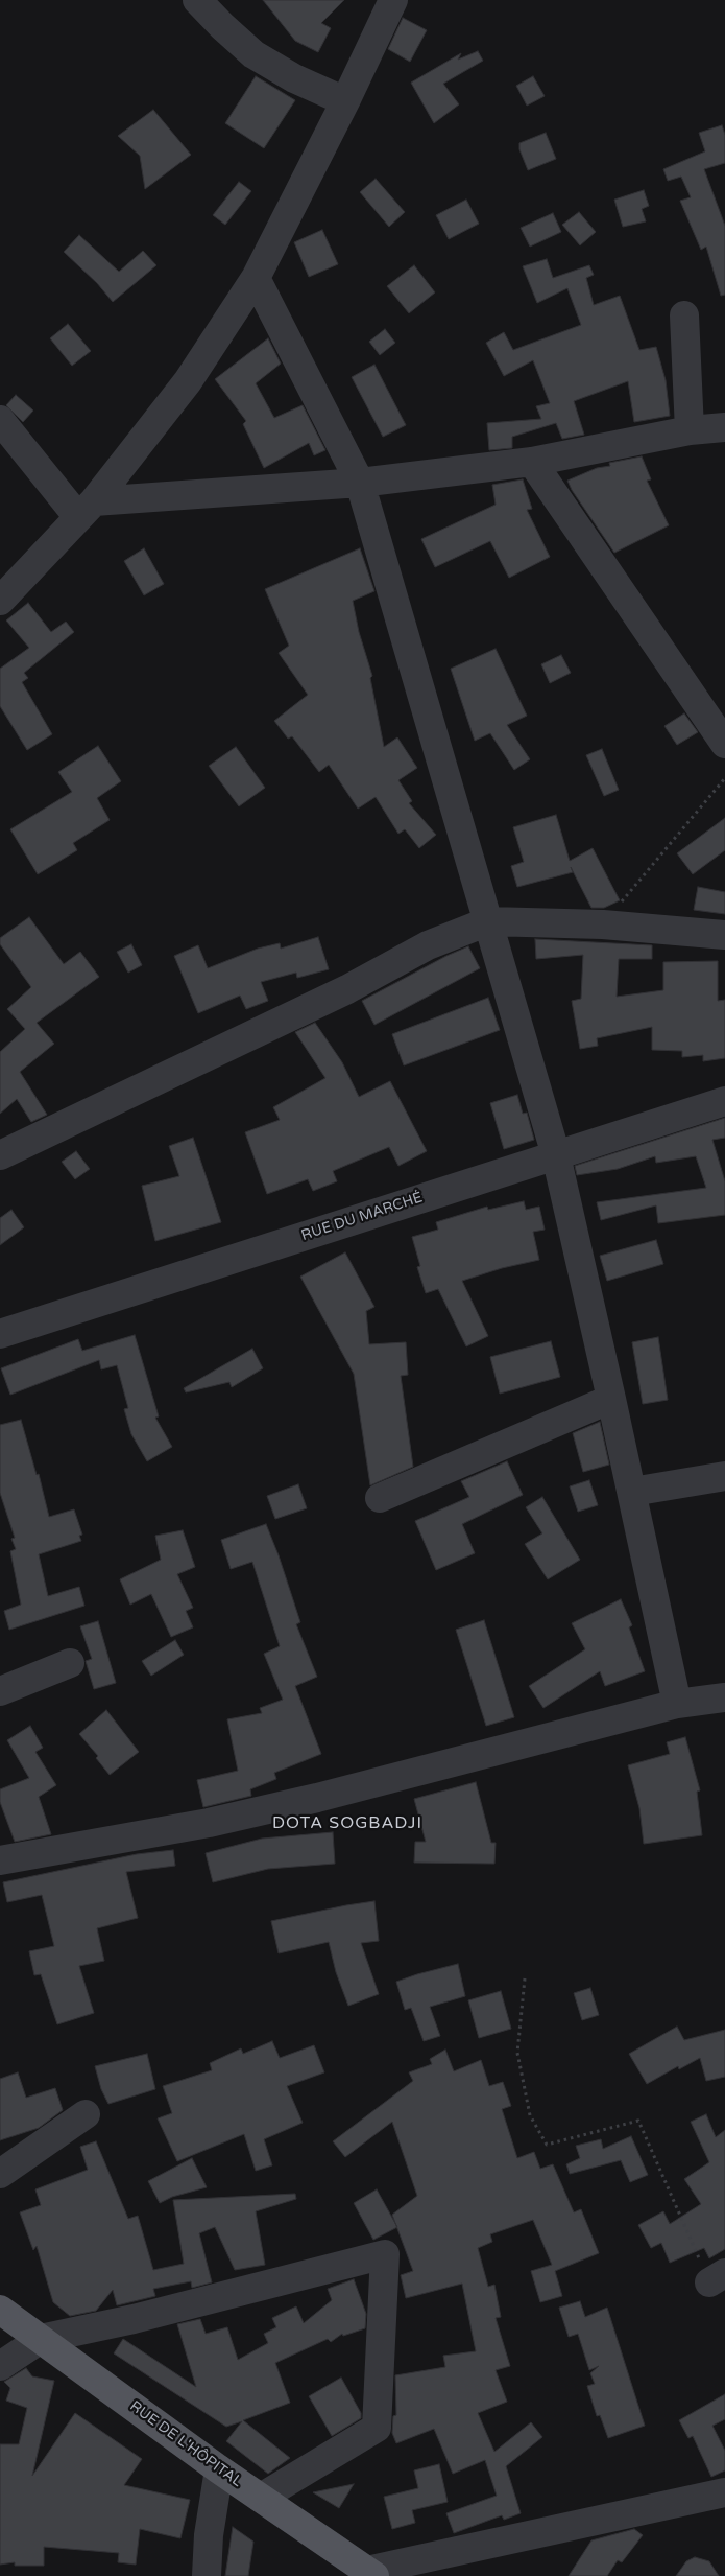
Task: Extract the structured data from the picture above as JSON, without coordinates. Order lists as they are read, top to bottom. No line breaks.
{"streets":{"main road":["RUE DE L'HÔPITAL"],"street":["RUE DU MARCHÉ"]},"districts":["DOTA SOGBADJI"]}
